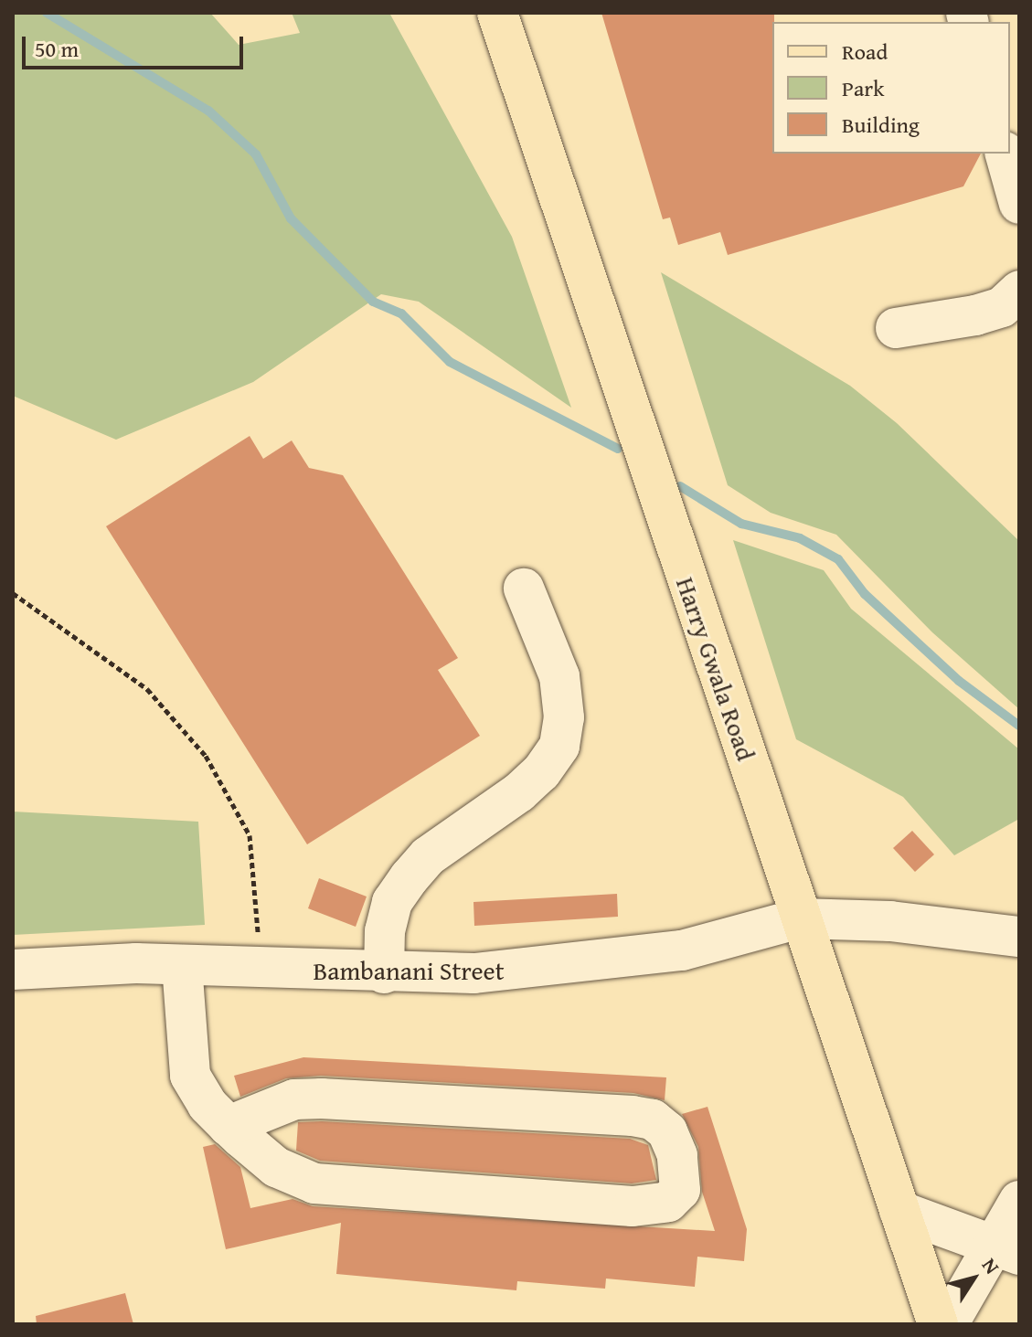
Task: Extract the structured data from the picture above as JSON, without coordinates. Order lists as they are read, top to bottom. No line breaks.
{"streets":{"main road":["Harry Gwala Road"],"street":["Bambanani Street"]},"crossings":[["Harry Gwala Road","Bambanani Street"]],"legend":["Road","Park","Building"],"scale_bar":"50 m","north":"top right"}
